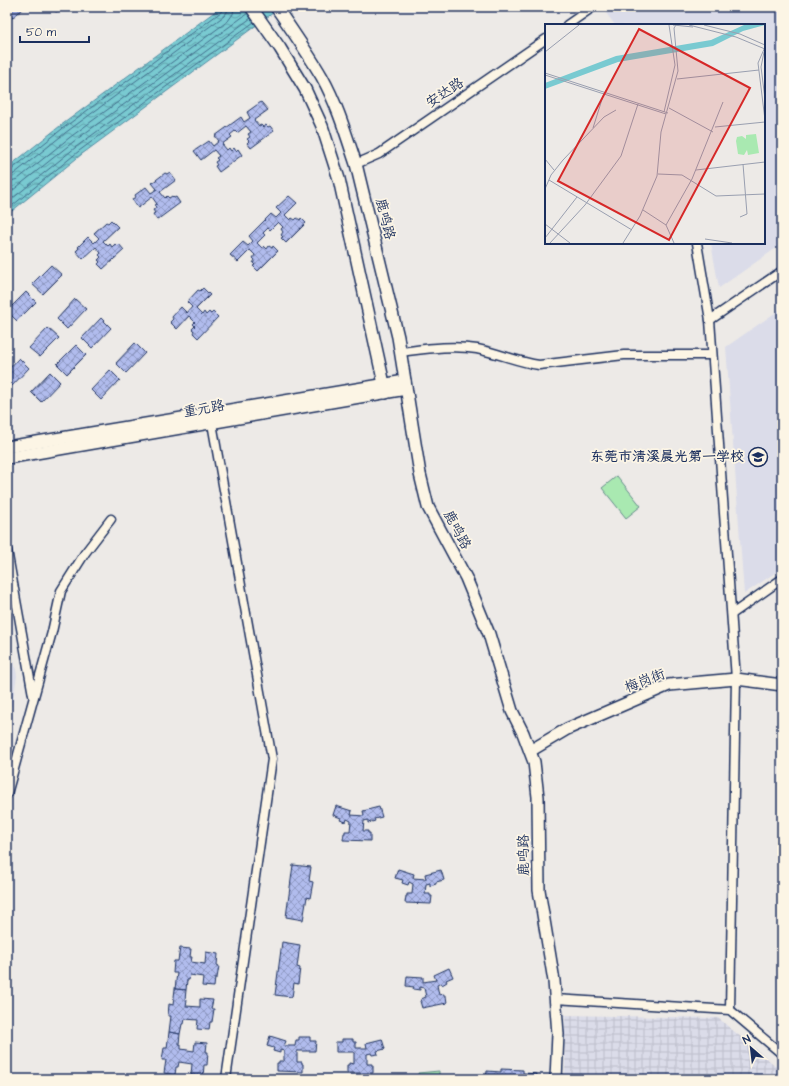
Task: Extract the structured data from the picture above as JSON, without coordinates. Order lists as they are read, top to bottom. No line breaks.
{"streets":{"street":["安达路","鹿鸣路","重元路","梅岗街"]},"crossings":[["安达路","鹿鸣路"],["鹿鸣路","重元路"],["鹿鸣路","梅岗街"]],"places":{"school or university":["东莞市清溪晨光第一学校"]},"scale_bar":"50 m","north":"top left"}
